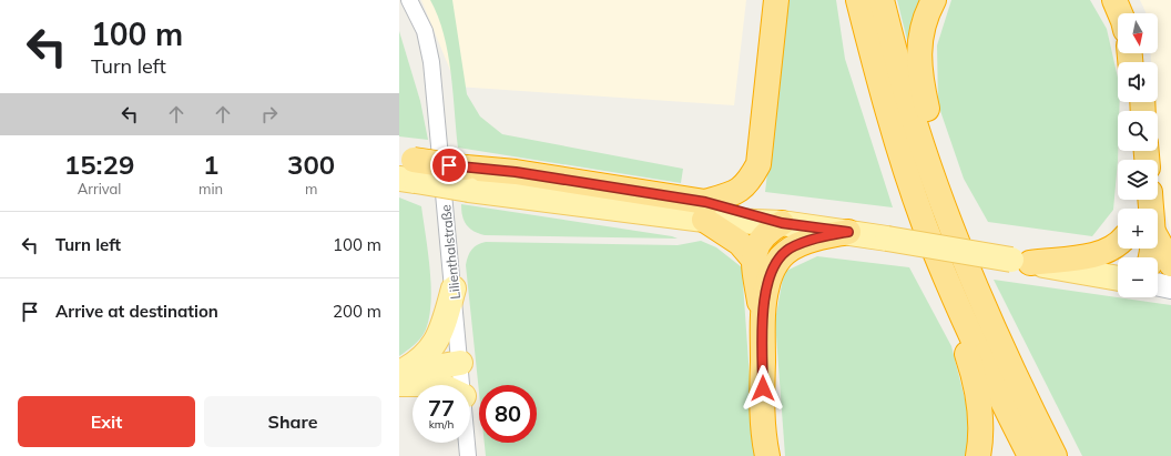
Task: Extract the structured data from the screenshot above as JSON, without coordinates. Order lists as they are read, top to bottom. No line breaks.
{"streets":{"street":["Lilienthalstraße"]},"north":"bottom","page":{"turn":["100 m","Turn left"],"map_buttons":["+","−"],"eta":["15:29","Arrival","1","min","300","m"],"list":[{"name":"Turn left","value":"100 m"},{"name":"Arrive at destination","value":"200 m"}],"speed":"77 km/h","limit":"80","buttons":["Exit","Share"]}}
